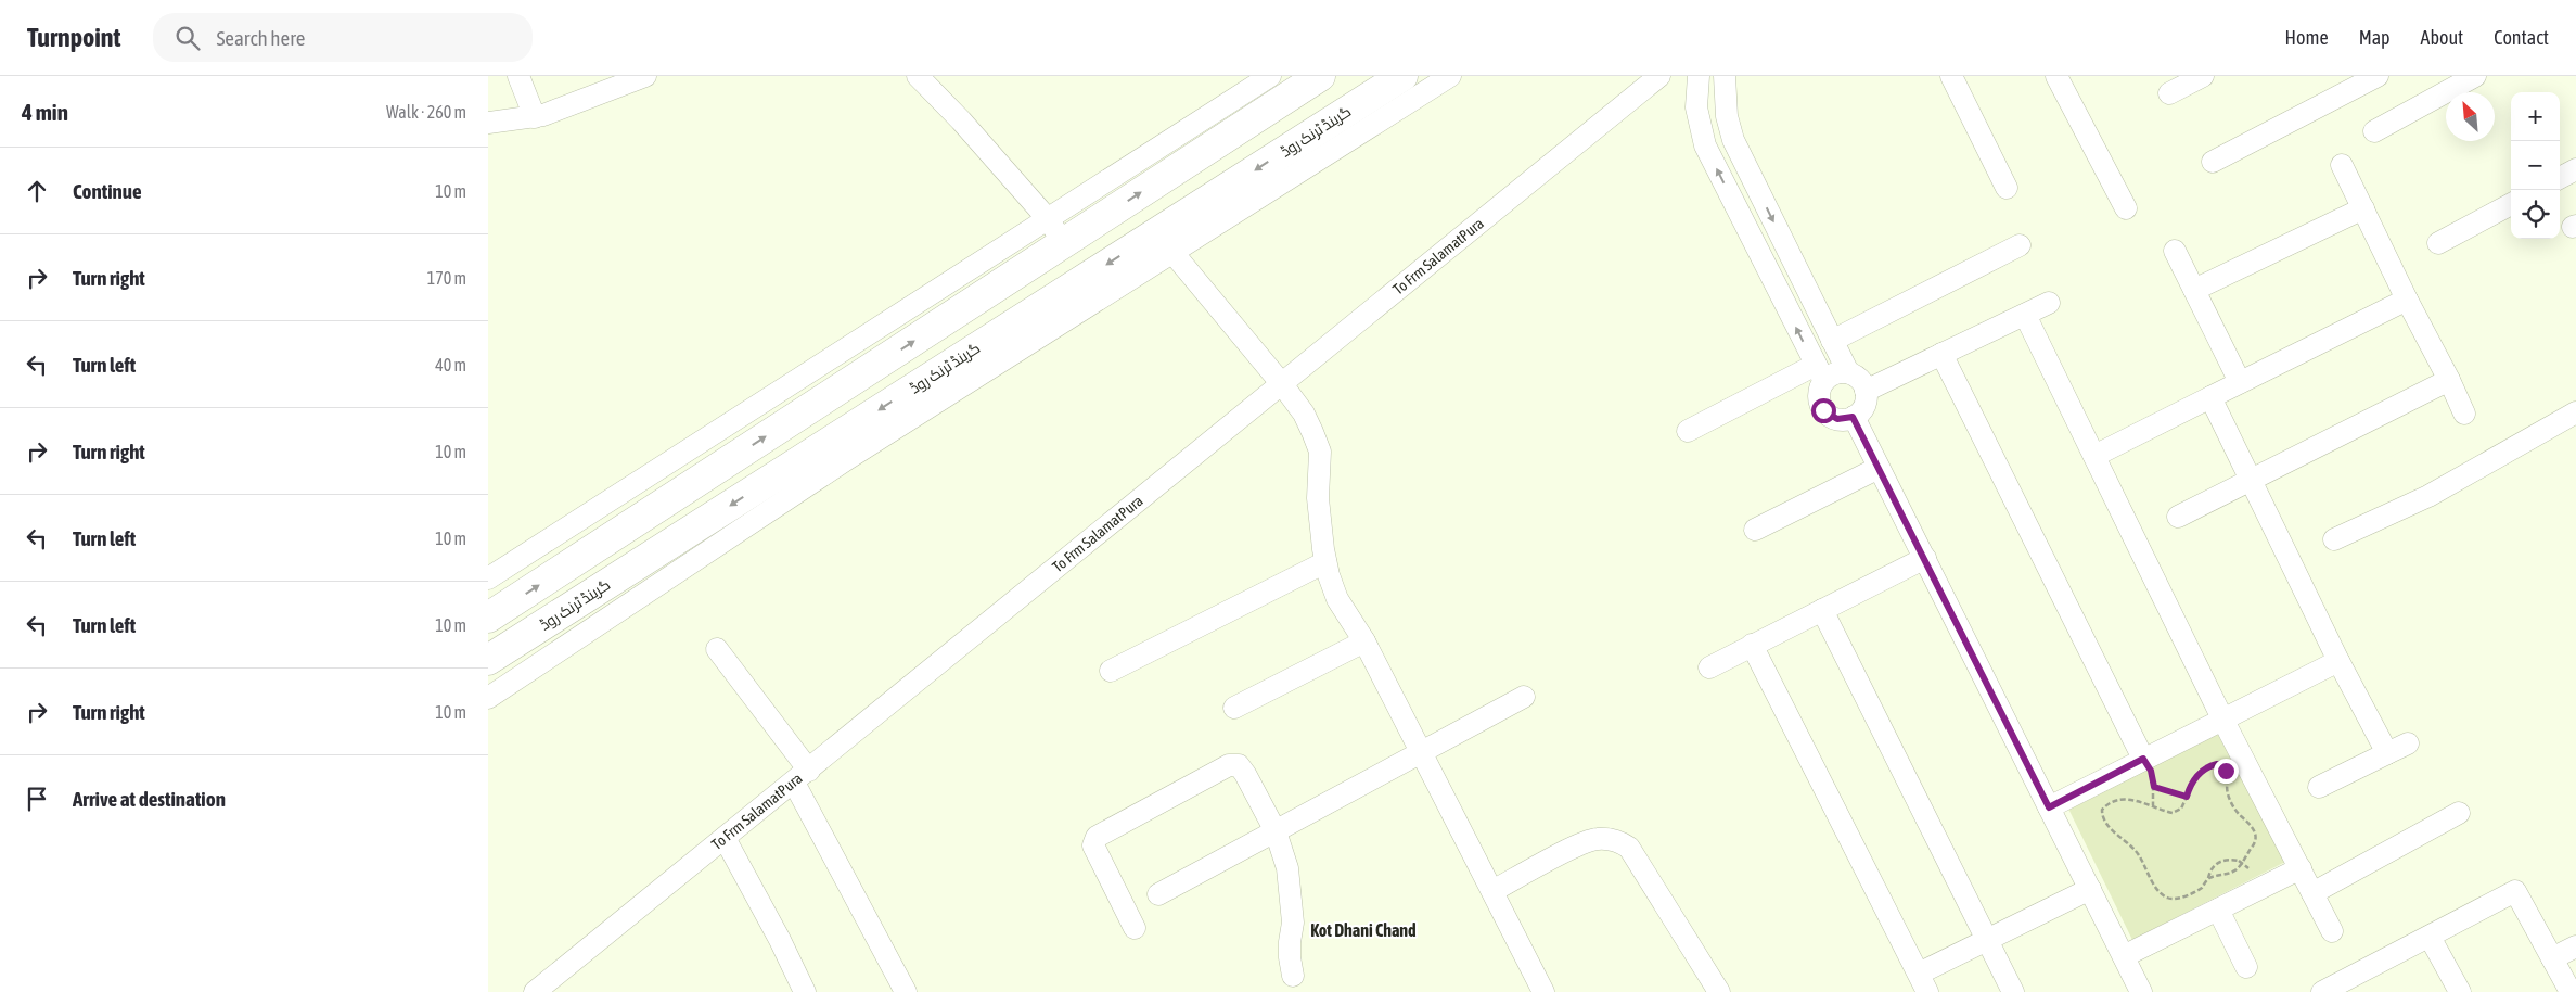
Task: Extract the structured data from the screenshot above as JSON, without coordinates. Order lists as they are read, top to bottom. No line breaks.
{"streets":{"highway":["گرینڈ ٹرنک روڈ"],"street":["To Frm SalamatPura"]},"districts":["Kot Dhani Chand"],"north":"top left","page":{"header":"Turnpoint","search":"Search here","nav":["Home","Map","About","Contact"],"heading":["4 min","Walk · 260 m"],"map_buttons":["+","−"],"list":[["Continue","10 m"],["Turn right","170 m"],["Turn left","40 m"],["Turn right","10 m"],["Turn left","10 m"],["Turn left","10 m"],["Turn right","10 m"],"Arrive at destination"]}}
